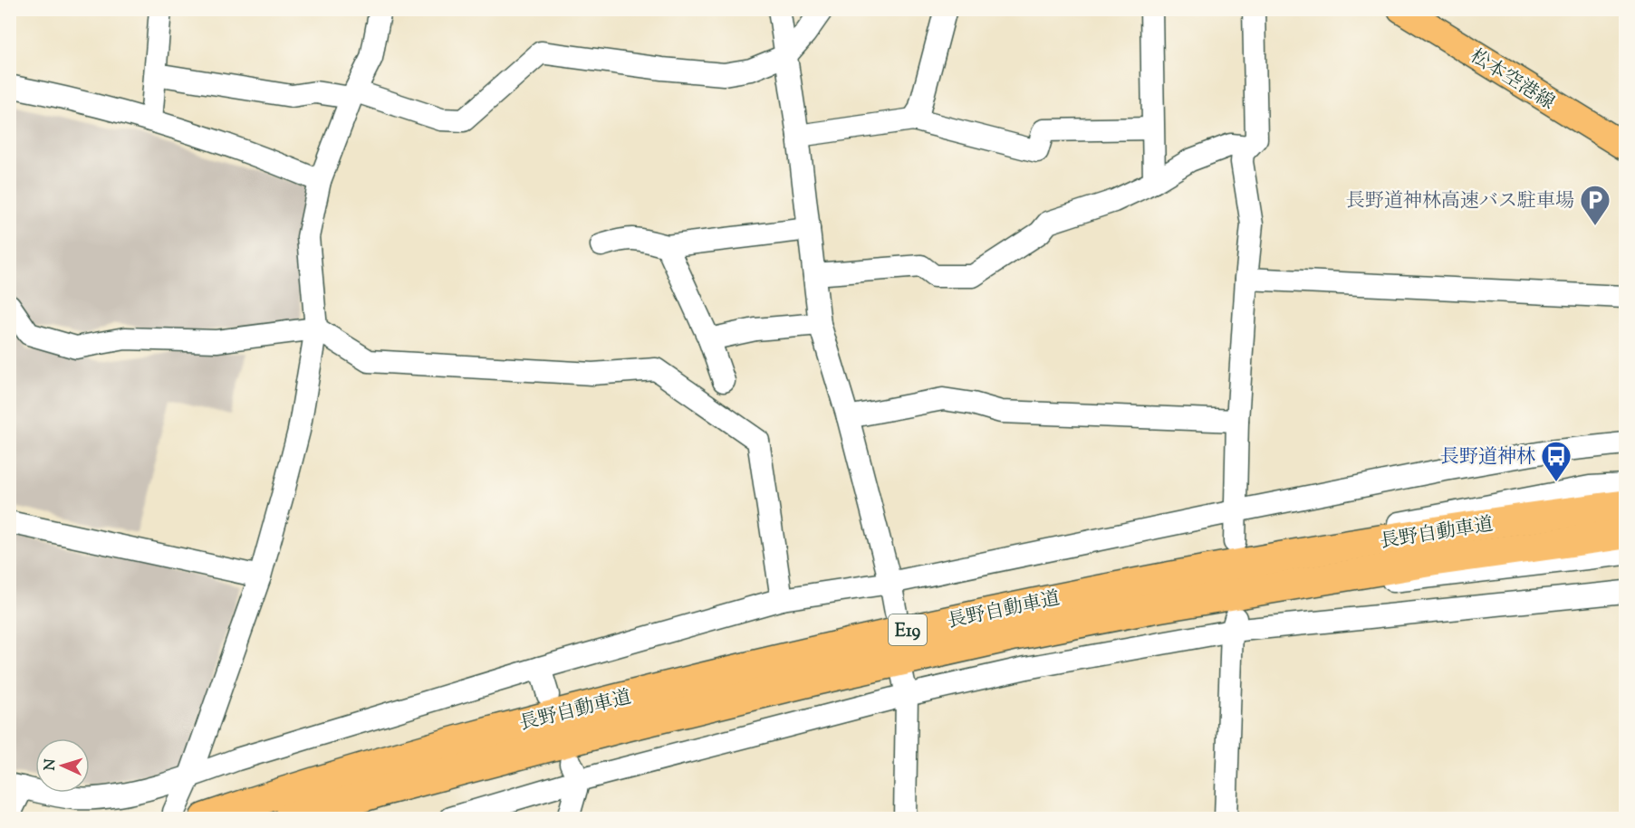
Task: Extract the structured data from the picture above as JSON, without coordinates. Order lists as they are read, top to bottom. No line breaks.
{"streets":{"highway":["長野自動車道","E19"],"main road":["松本空港線"]},"places":{"parking":["長野道神林高速バス駐車場"],"bus stop":["長野道神林"]},"north":"left"}
